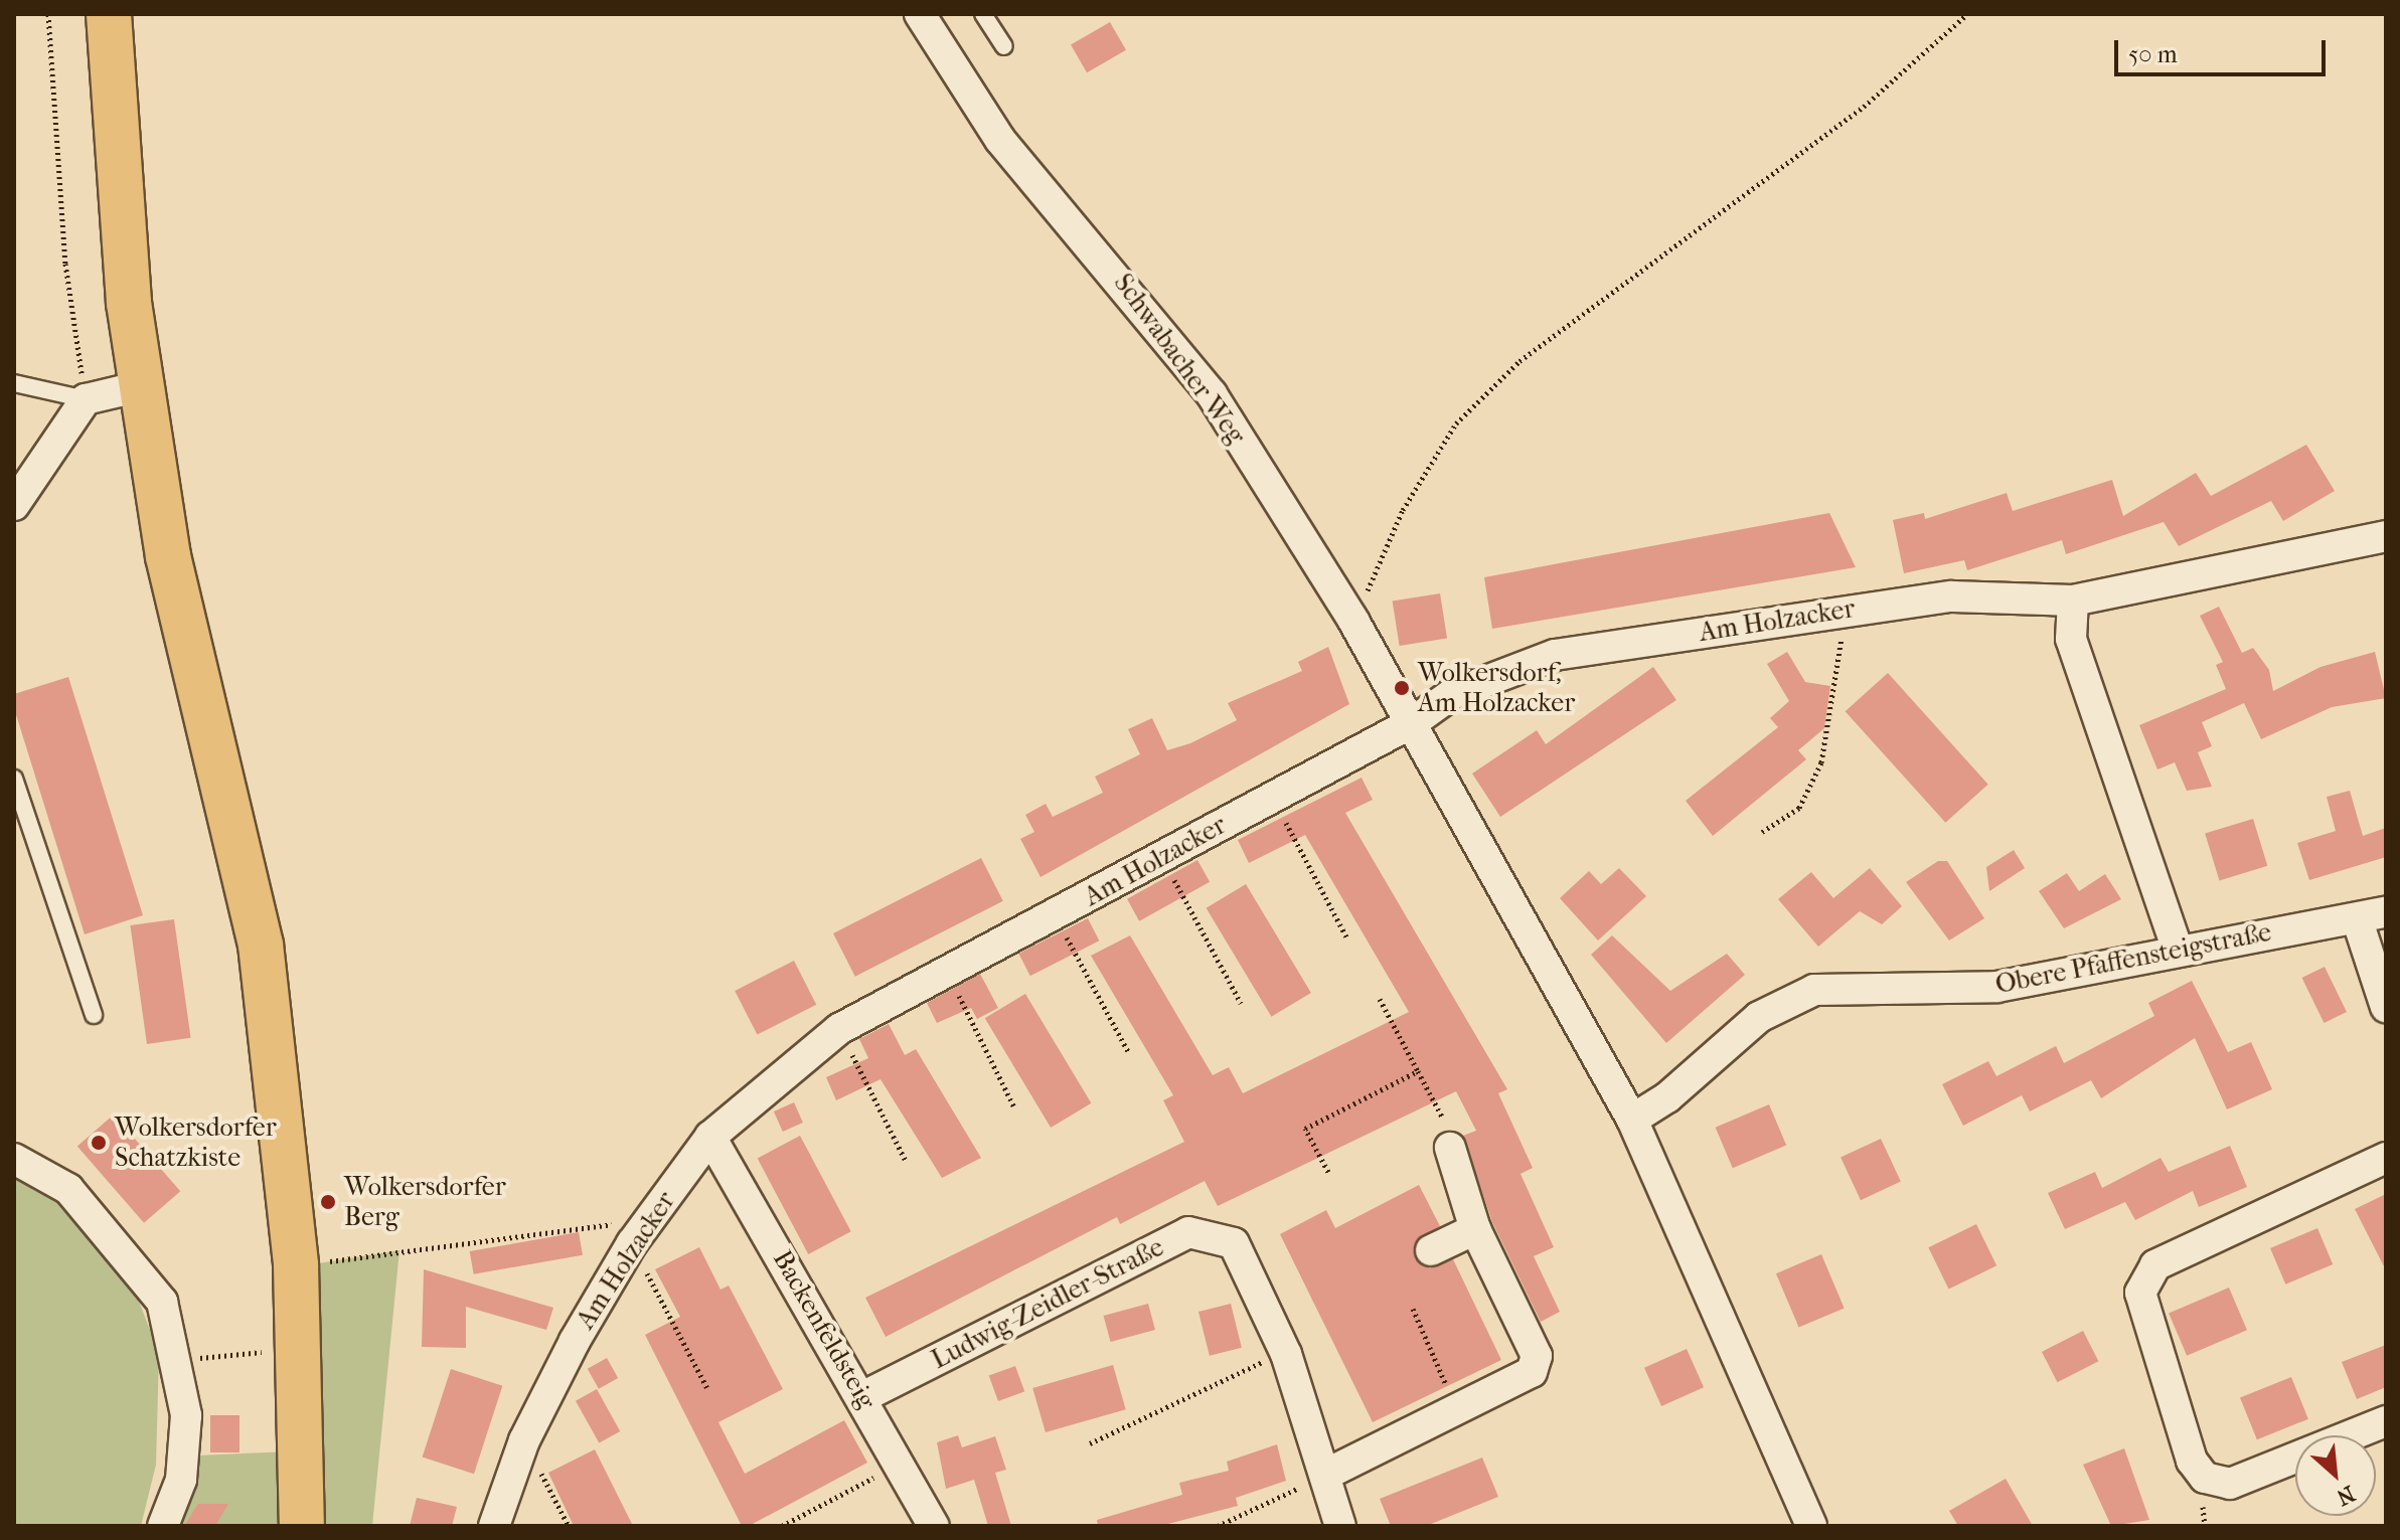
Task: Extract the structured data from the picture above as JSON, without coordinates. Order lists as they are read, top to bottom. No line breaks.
{"streets":{"street":["Schwabacher Weg","Am Holzacker","Obere Pfaffensteigstraße","Ludwig-Zeidler-Straße","Backenfeldsteig"]},"crossings":[["Schwabacher Weg","Am Holzacker"],["Am Holzacker","Backenfeldsteig"],["Ludwig-Zeidler-Straße","Backenfeldsteig"]],"places":["Wolkersdorf, Am Holzacker","Wolkersdorfer Schatzkiste","Wolkersdorfer Berg"],"scale_bar":"50 m","north":"bottom right"}
